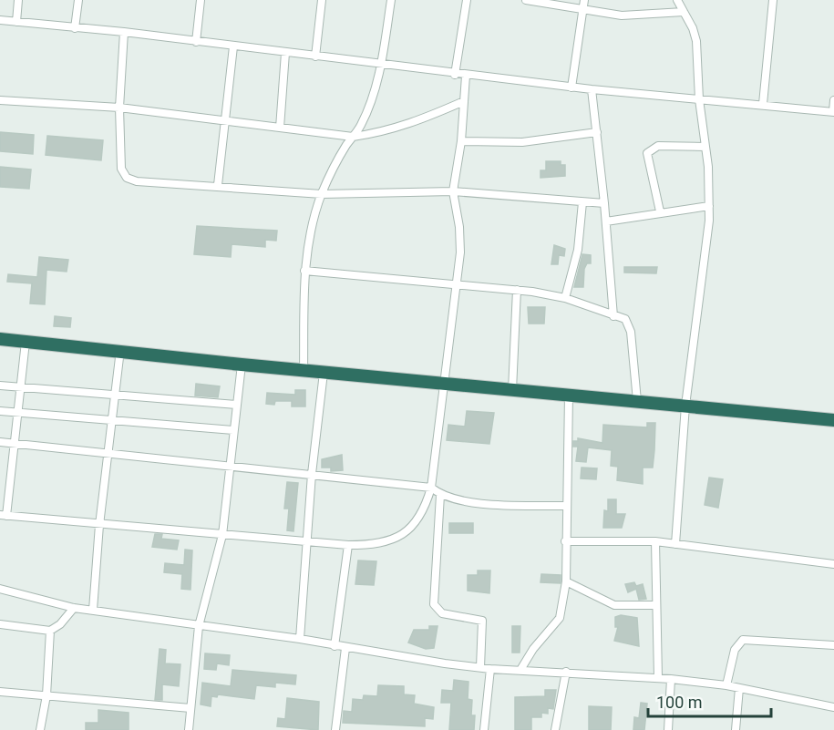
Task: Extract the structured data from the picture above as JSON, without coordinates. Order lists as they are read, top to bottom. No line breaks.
{"scale_bar":"100 m"}
